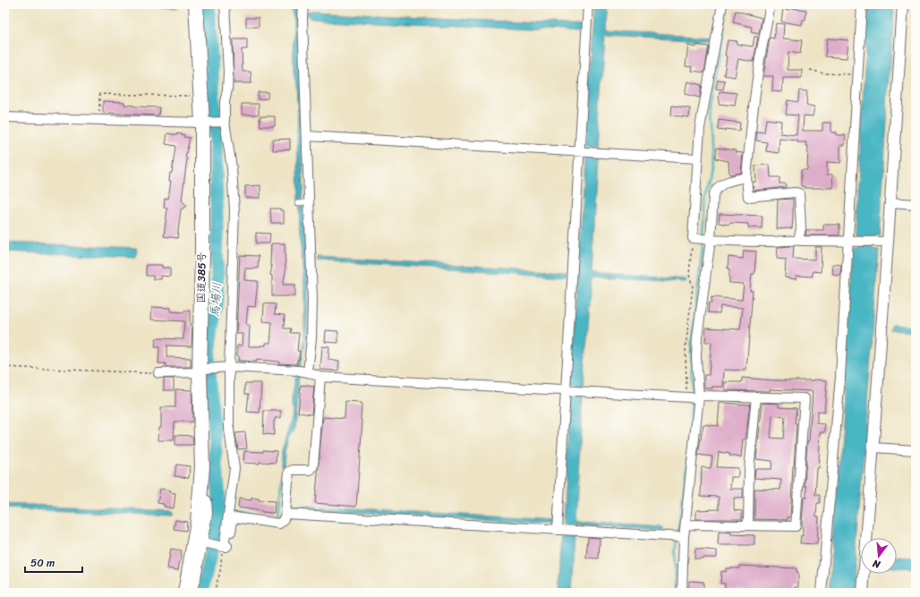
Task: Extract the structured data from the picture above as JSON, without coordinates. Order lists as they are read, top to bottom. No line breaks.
{"streets":{"highway":["国道385号"]},"water":["馬場川"],"scale_bar":"50 m","north":"bottom"}
